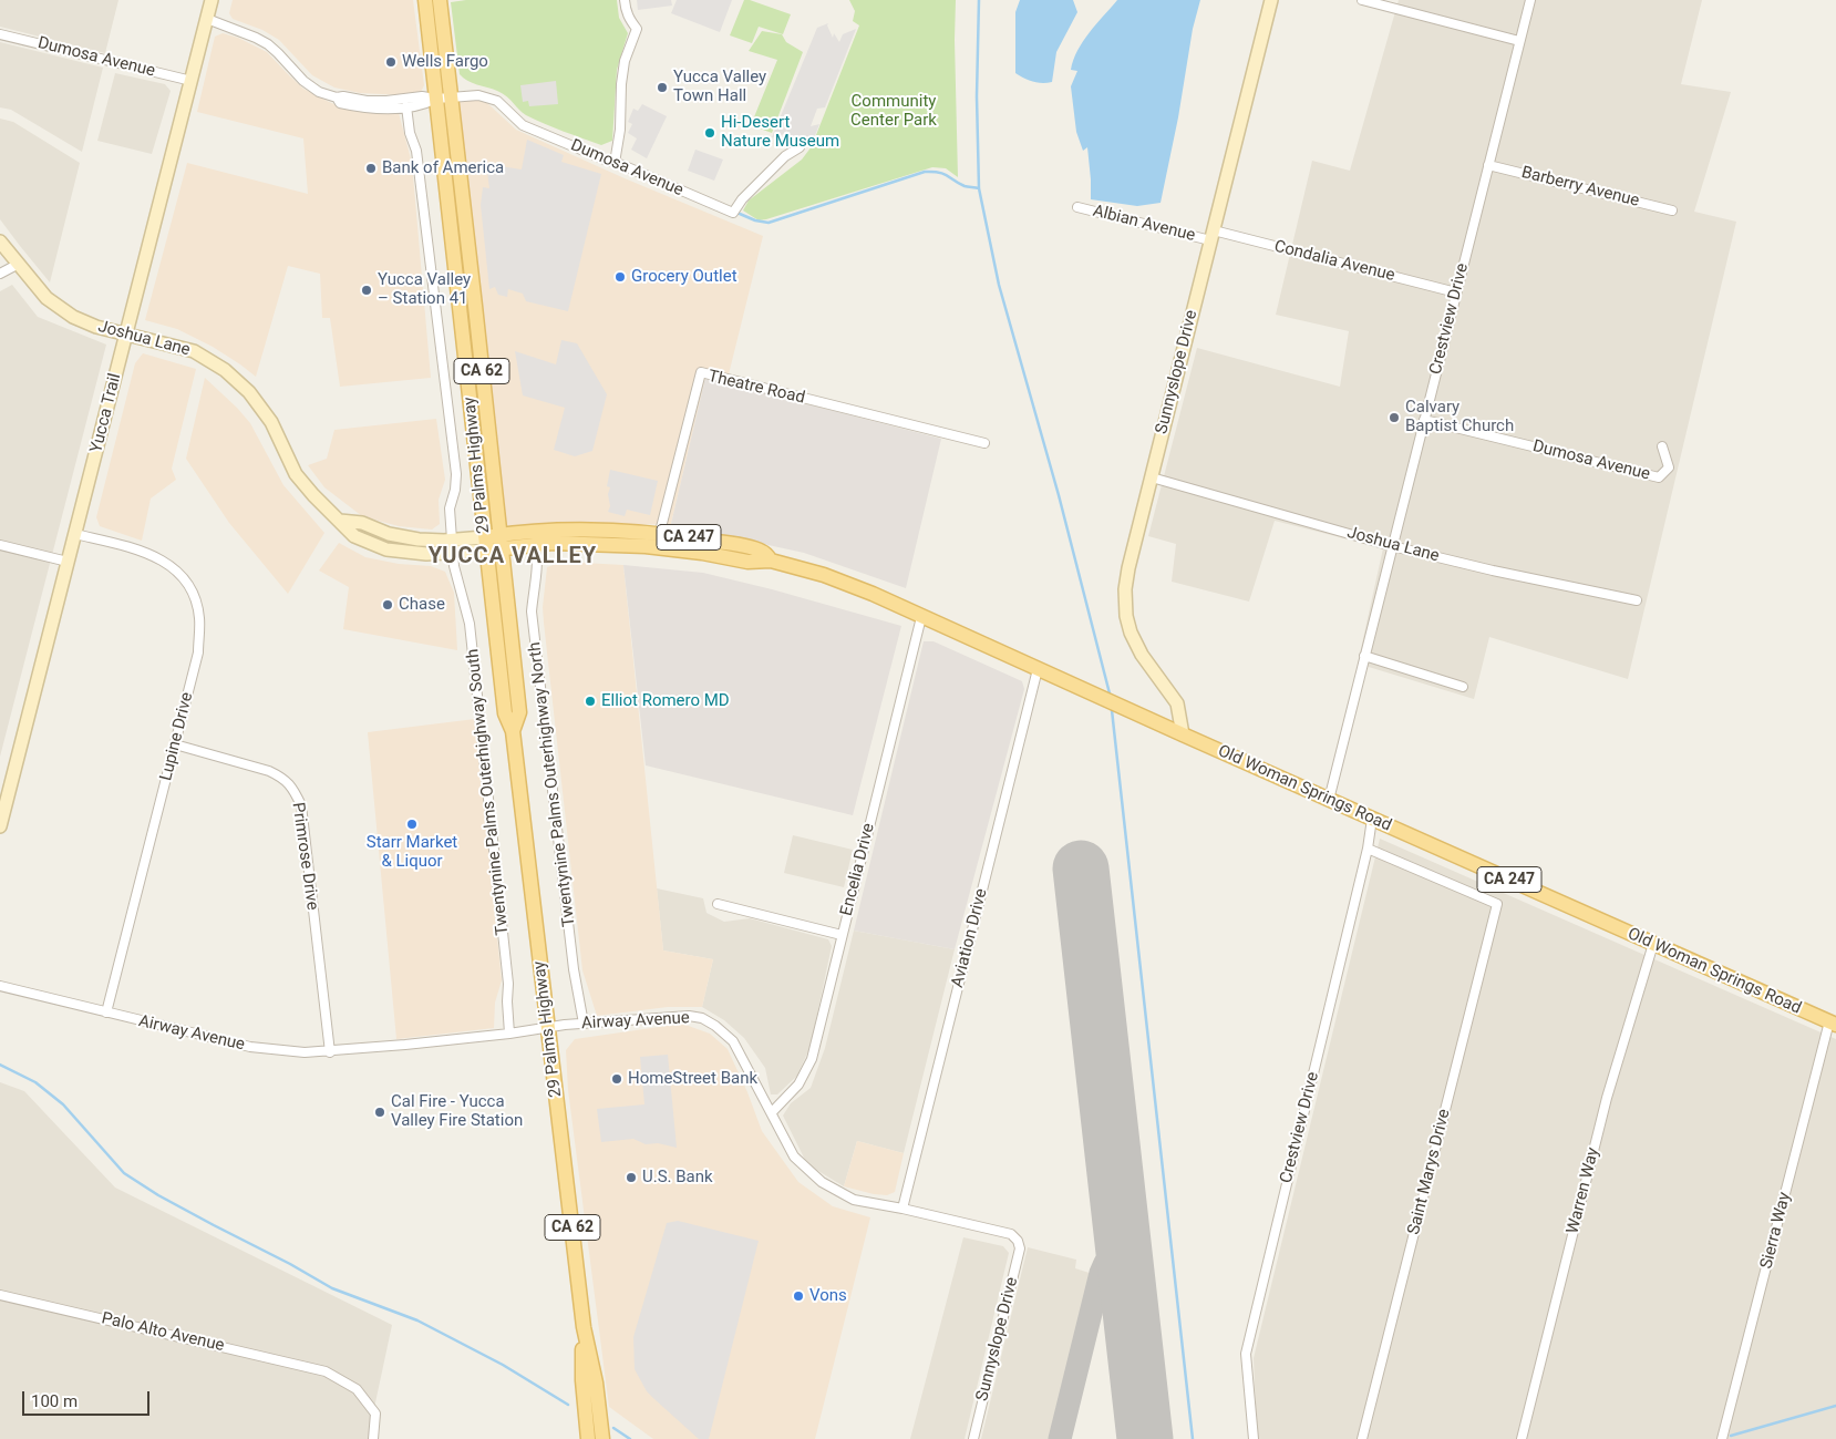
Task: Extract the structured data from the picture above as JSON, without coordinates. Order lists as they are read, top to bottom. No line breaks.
{"streets":{"main road":["Joshua Lane","CA 62","Sunnyslope Drive","Yucca Trail","29 Palms Highway","CA 247","Old Woman Springs Road"],"street":["Dumosa Avenue","Barberry Avenue","Albian Avenue","Condalia Avenue","Crestview Drive","Theatre Road","Lupine Drive","Twentynine Palms Outerhighway North","Twentynine Palms Outerhighway South","Primrose Drive","Encelia Drive","Aviation Drive","Airway Avenue","Saint Marys Drive","Warren Way","Sierra Way","Palo Alto Avenue"]},"crossings":[["Dumosa Avenue","Crestview Drive"],["Dumosa Avenue","Yucca Trail"],["Dumosa Avenue","29 Palms Highway"],["Barberry Avenue","Crestview Drive"],["Albian Avenue","Condalia Avenue"],["Albian Avenue","Sunnyslope Drive"],["Condalia Avenue","Crestview Drive"],["Condalia Avenue","Sunnyslope Drive"],["Crestview Drive","Joshua Lane"],["Crestview Drive","Old Woman Springs Road"],["Crestview Drive","Saint Marys Drive"],["Joshua Lane","Sunnyslope Drive"],["Joshua Lane","Yucca Trail"],["Joshua Lane","29 Palms Highway"],["Joshua Lane","Old Woman Springs Road"],["Joshua Lane","Twentynine Palms Outerhighway South"],["Sunnyslope Drive","Old Woman Springs Road"],["Sunnyslope Drive","Airway Avenue"],["Theatre Road","Old Woman Springs Road"],["Yucca Trail","Lupine Drive"],["29 Palms Highway","Old Woman Springs Road"],["29 Palms Highway","Airway Avenue"],["Lupine Drive","Primrose Drive"],["Lupine Drive","Airway Avenue"],["Twentynine Palms Outerhighway North","Old Woman Springs Road"],["Twentynine Palms Outerhighway North","Airway Avenue"],["Old Woman Springs Road","Encelia Drive"],["Old Woman Springs Road","Aviation Drive"],["Old Woman Springs Road","Warren Way"],["Old Woman Springs Road","Sierra Way"],["Twentynine Palms Outerhighway South","Airway Avenue"],["Primrose Drive","Airway Avenue"],["Encelia Drive","Airway Avenue"],["Aviation Drive","Airway Avenue"]],"districts":["YUCCA VALLEY"],"parks":["Community Center Park"],"places":["Wells Fargo","Yucca Valley Town Hall","Hi-Desert Nature Museum","Bank of America","Grocery Outlet","Yucca Valley – Station 41","Calvary Baptist Church","Chase","Elliot Romero MD","Starr Market & Liquor","HomeStreet Bank","Cal Fire - Yucca Valley Fire Station","U.S. Bank","Vons"],"scale_bar":"100 m"}
